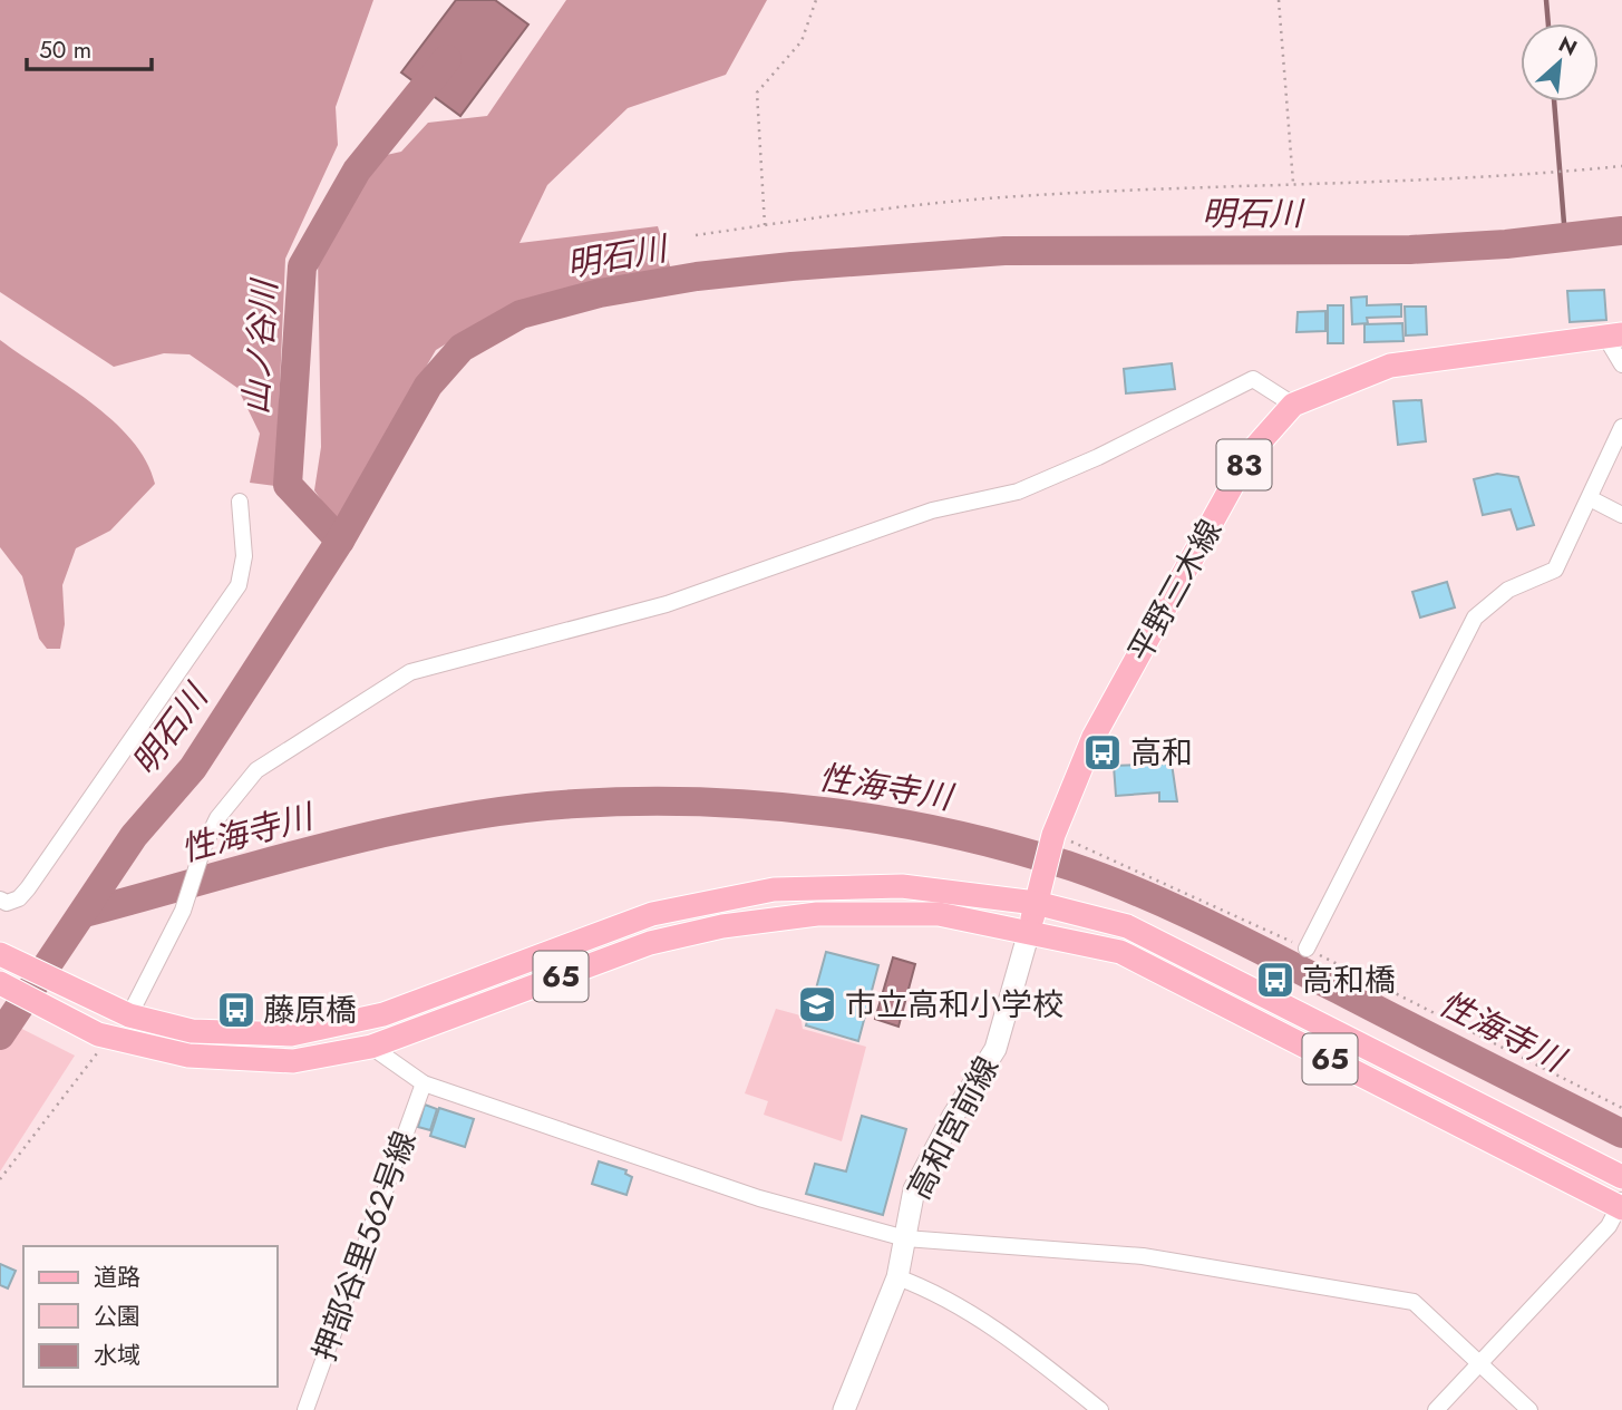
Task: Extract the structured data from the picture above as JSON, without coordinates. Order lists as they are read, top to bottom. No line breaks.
{"streets":{"main road":["83","平野三木線","65"],"street":["高和宮前線","押部谷里５６２号線"]},"crossings":[["平野三木線","65"],["平野三木線","高和宮前線"],["65","高和宮前線"]],"water":["明石川","山ノ谷川","性海寺川"],"places":{"bus stop":["高和","高和橋","藤原橋"],"school or university":["市立高和小学校"]},"legend":["道路","公園","水域"],"scale_bar":"50 m","north":"top right"}
